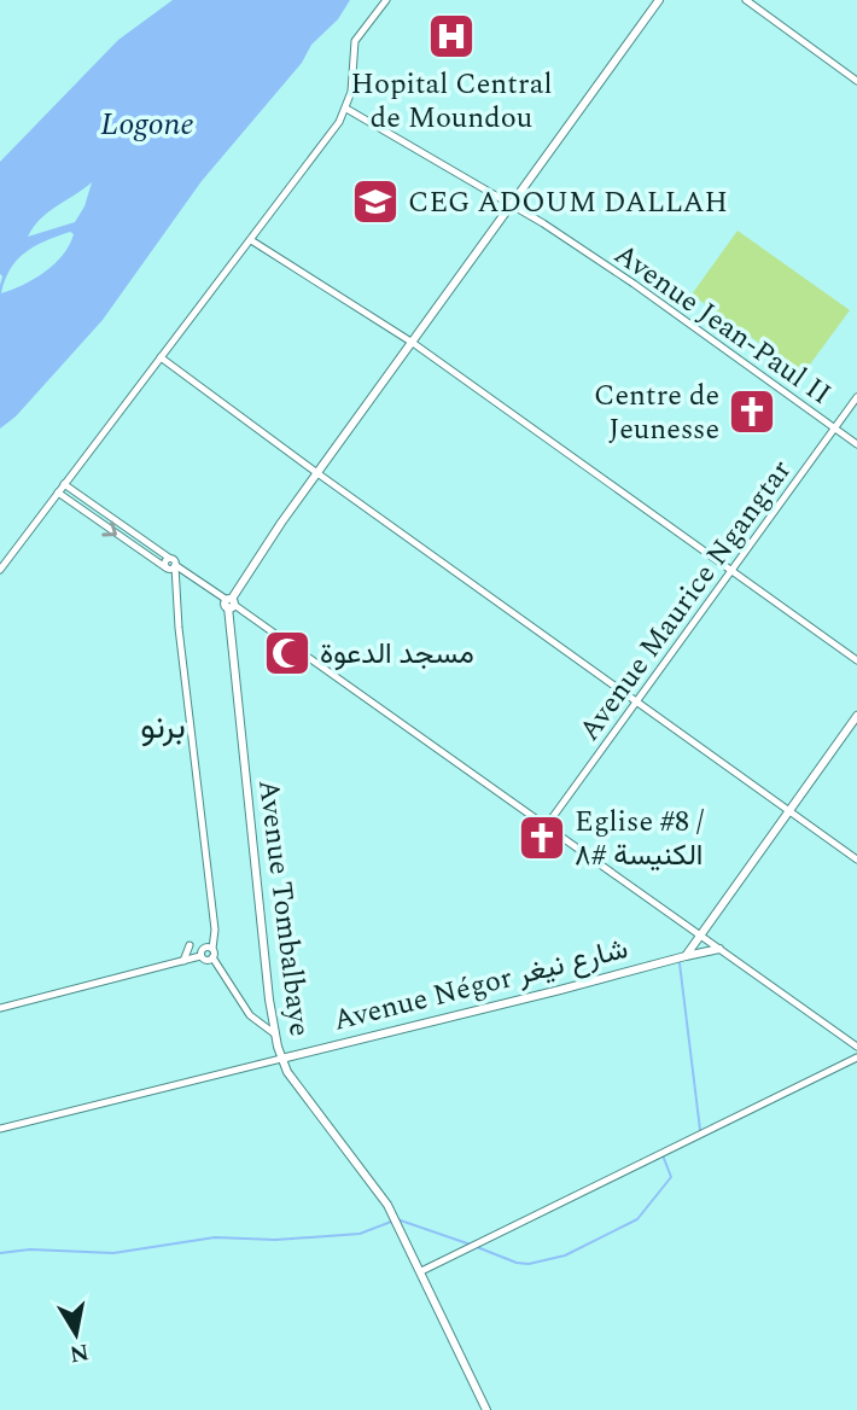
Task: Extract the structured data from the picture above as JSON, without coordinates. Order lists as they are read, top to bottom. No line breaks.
{"streets":{"main road":["Avenue Tombalbaye","Avenue Négor شارع نيغر"],"street":["Avenue Jean-Paul II","Avenue Maurice Ngangtar"]},"crossings":[["Avenue Jean-Paul II","Avenue Maurice Ngangtar"],["Avenue Tombalbaye","Avenue Négor شارع نيغر"]],"districts":["برنو"],"water":["Logone"],"places":{"hospital":["Hopital Central de Moundou"],"school or university":["CEG ADOUM DALLAH"],"church":["Centre de Jeunesse","Eglise #8 / الكنيسة #٨"],"mosque":["مسجد الدعوة"]},"north":"bottom"}
